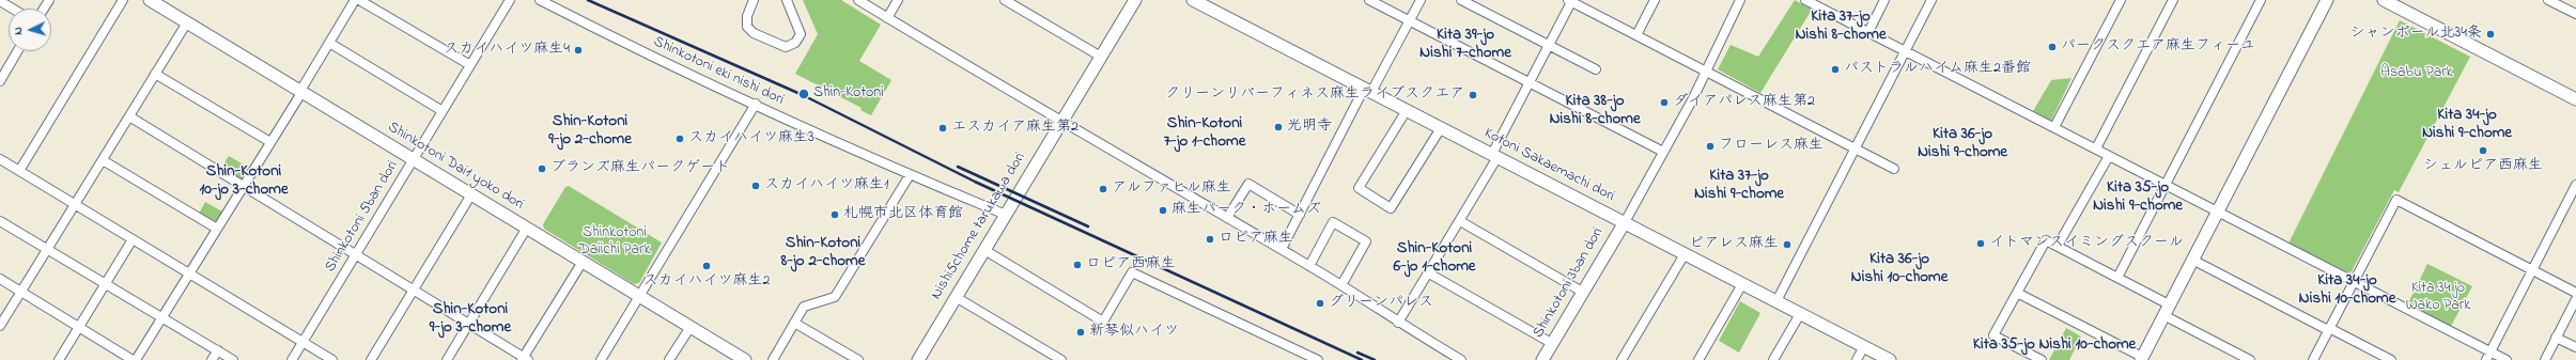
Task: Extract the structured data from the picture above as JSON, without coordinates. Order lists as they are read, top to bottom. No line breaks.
{"streets":{"street":["Shinkotoni eki nishi dori","Kotoni Sakaemachi dori","Shinkotoni Dai1 yoko dori","Shinkotoni 5ban dori","Nishi5chome tarukawa dori","Shinkotoni 3ban dori"]},"crossings":[["Shinkotoni eki nishi dori","Nishi5chome tarukawa dori"],["Kotoni Sakaemachi dori","Shinkotoni 3ban dori"],["Shinkotoni Dai1 yoko dori","Shinkotoni 5ban dori"]],"districts":["Kita 37-jo Nishi 8-chome","Kita 39-jo Nishi 7-chome","Kita 38-jo Nishi 8-chome","Kita 34-jo Nishi 9-chome","Shin-Kotoni 9-jo 2-chome","Shin-Kotoni 7-jo 1-chome","Kita 36-jo Nishi 9-chome","Shin-Kotoni 10-jo 3-chome","Kita 37-jo Nishi 9-chome","Kita 35-jo Nishi 9-chome","Shin-Kotoni 8-jo 2-chome","Shin-Kotoni 6-jo 1-chome","Kita 36-jo Nishi 10-chome","Kita 34-jo Nishi 10-chome","Shin-Kotoni 9-jo 3-chome","Kita 35-jo Nishi 10-chome"],"parks":["Asabu Park","Shinkotoni Daiichi Park","Kita 34 jo Wako Park"],"places":["シャンボール北34条","パークスクエア麻生フィーユ","スカイハイツ麻生4","パストラルハイム麻生2番館","Shin-Kotoni","クリーンリバーフィネス麻生ライブスクエア","ダイアパレス麻生第2","光明寺","エスカイア麻生第2","スカイハイツ麻生3","フローレス麻生","シェルピア西麻生","ブランズ麻生パークゲート","スカイハイツ麻生1","アルファヒル麻生","麻生パーク・ホームズ","札幌市北区体育館","ロピア麻生","イトマンスイミングスクール","ピアレス麻生","ロピア西麻生","スカイハイツ麻生2","グリーンパレス","新琴似ハイツ"],"north":"left"}
